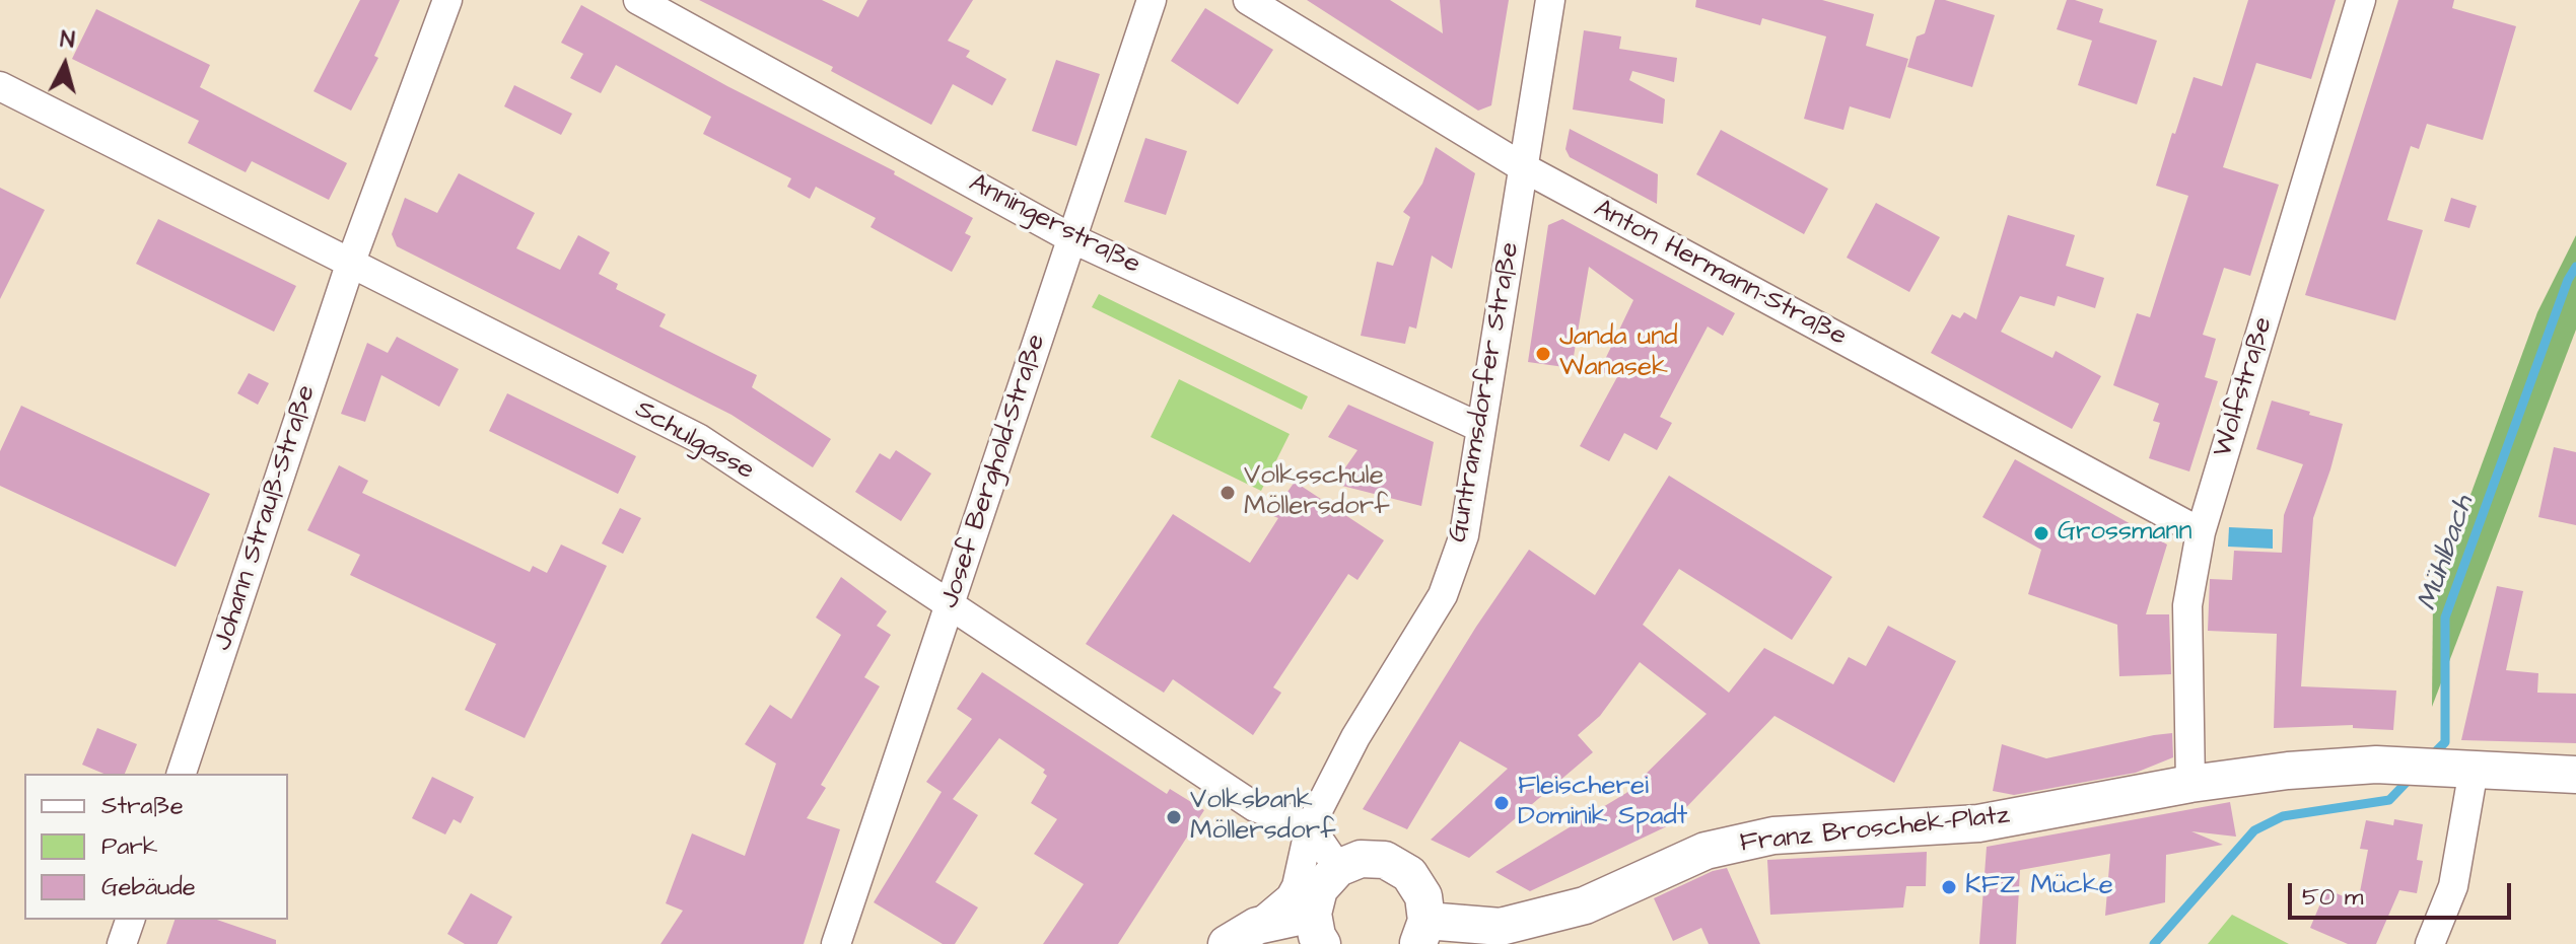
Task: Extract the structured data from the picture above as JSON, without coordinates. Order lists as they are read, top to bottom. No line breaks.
{"streets":{"street":["Anningerstraße","Anton Hermann-Straße","Wolfstraße","Guntramsdorfer Straße","Schulgasse","Josef Berghold-Straße","Johann Strauß-Straße","Franz Broschek-Platz"]},"crossings":[["Anningerstraße","Guntramsdorfer Straße"],["Anningerstraße","Josef Berghold-Straße"],["Anton Hermann-Straße","Wolfstraße"],["Anton Hermann-Straße","Guntramsdorfer Straße"],["Wolfstraße","Franz Broschek-Platz"],["Guntramsdorfer Straße","Schulgasse"],["Schulgasse","Josef Berghold-Straße"],["Schulgasse","Johann Strauß-Straße"]],"water":["Mühlbach"],"places":["Janda und Wanasek","Volksschule Möllersdorf","Grossmann","Fleischerei Dominik Spadt","Volksbank Möllersdorf","KFZ Mücke"],"legend":["Straße","Park","Gebäude"],"scale_bar":"50 m","north":"top"}
